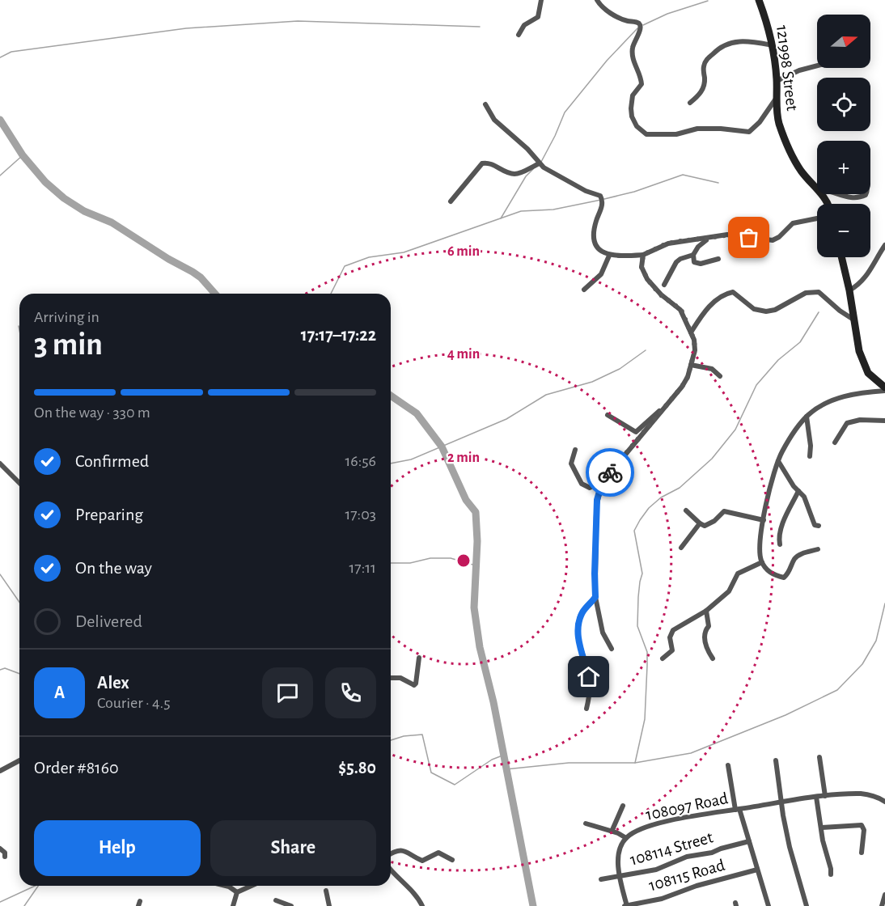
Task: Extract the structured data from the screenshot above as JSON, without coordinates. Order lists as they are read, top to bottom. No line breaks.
{"streets":{"street":["121998 Street","108097 Road","108114 Street","108115 Road"]},"crossings":[["108097 Road","108114 Street"],["108097 Road","108115 Road"]],"north":"right","page":{"map_buttons":["+","−"],"heading":["3 min","Arriving in","17:17–17:22"],"panel":["Alex","Courier · 4.5","Order #8160","$5.80"],"bar":"On the way · 330 m","list":[["Confirmed","16:56"],["Preparing","17:03"],["On the way","17:11"],"Delivered"],"round":"A","buttons":["Help","Share"]},"rings":["6 min","4 min","2 min"]}
